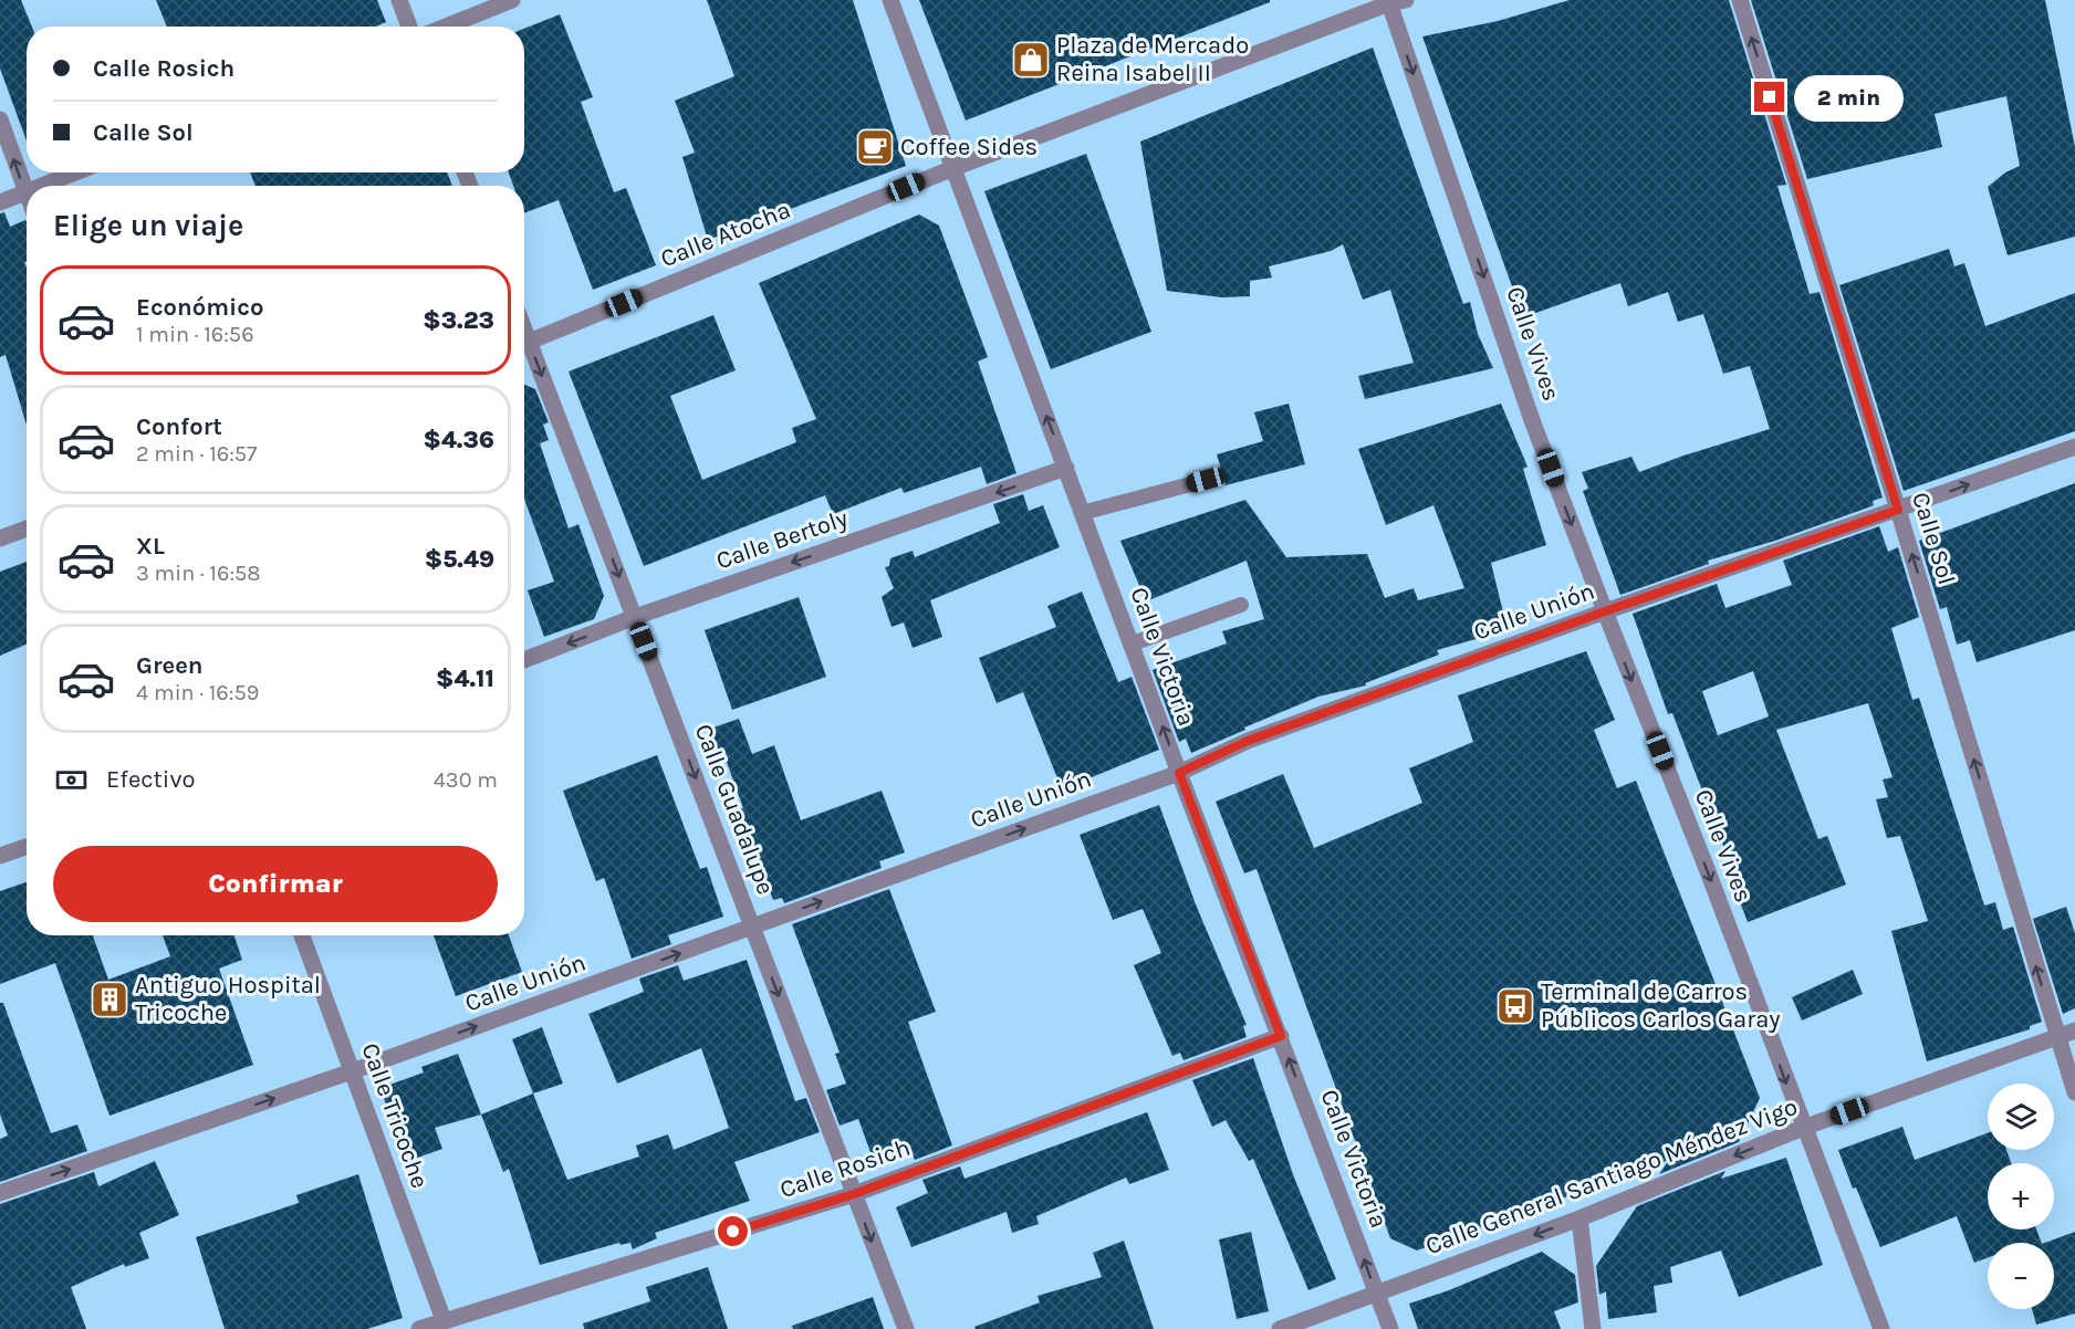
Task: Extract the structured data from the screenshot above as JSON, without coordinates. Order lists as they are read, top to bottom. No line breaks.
{"streets":{"street":["Calle Atocha","Calle Vives","Calle Sol","Calle Bertoly","Calle Unión","Calle Victoria","Calle Guadalupe","Calle Tricoche","Calle Rosich","Calle General Santiago Méndez Vigo"]},"crossings":[["Calle Atocha","Calle Vives"],["Calle Atocha","Calle Victoria"],["Calle Vives","Calle Unión"],["Calle Vives","Calle General Santiago Méndez Vigo"],["Calle Sol","Calle Unión"],["Calle Sol","Calle General Santiago Méndez Vigo"],["Calle Bertoly","Calle Victoria"],["Calle Bertoly","Calle Guadalupe"],["Calle Unión","Calle Victoria"],["Calle Unión","Calle Guadalupe"],["Calle Unión","Calle Tricoche"],["Calle Victoria","Calle Rosich"],["Calle Victoria","Calle General Santiago Méndez Vigo"],["Calle Guadalupe","Calle Rosich"],["Calle Tricoche","Calle Rosich"]],"one_way":["Calle Vives","Calle Sol","Calle Bertoly","Calle Unión","Calle Victoria","Calle Guadalupe","Calle General Santiago Méndez Vigo"],"places":{"shop":["Plaza de Mercado Reina Isabel II"],"cafe":["Coffee Sides"],"building":["Antiguo Hospital Tricoche"],"bus stop":["Terminal de Carros Públicos Carlos Garay"]},"page":{"banner":["Calle Rosich","Calle Sol"],"bubble":"2 min","heading":"Elige un viaje","list":[{"name":"Económico","note":"1 min · 16:56","value":"$3.23"},{"name":"Confort","note":"2 min · 16:57","value":"$4.36"},{"name":"XL","note":"3 min · 16:58","value":"$5.49"},{"name":"Green","note":"4 min · 16:59","value":"$4.11"}],"pay":["Efectivo","430 m"],"buttons":"Confirmar","map_buttons":["+","−"]}}
